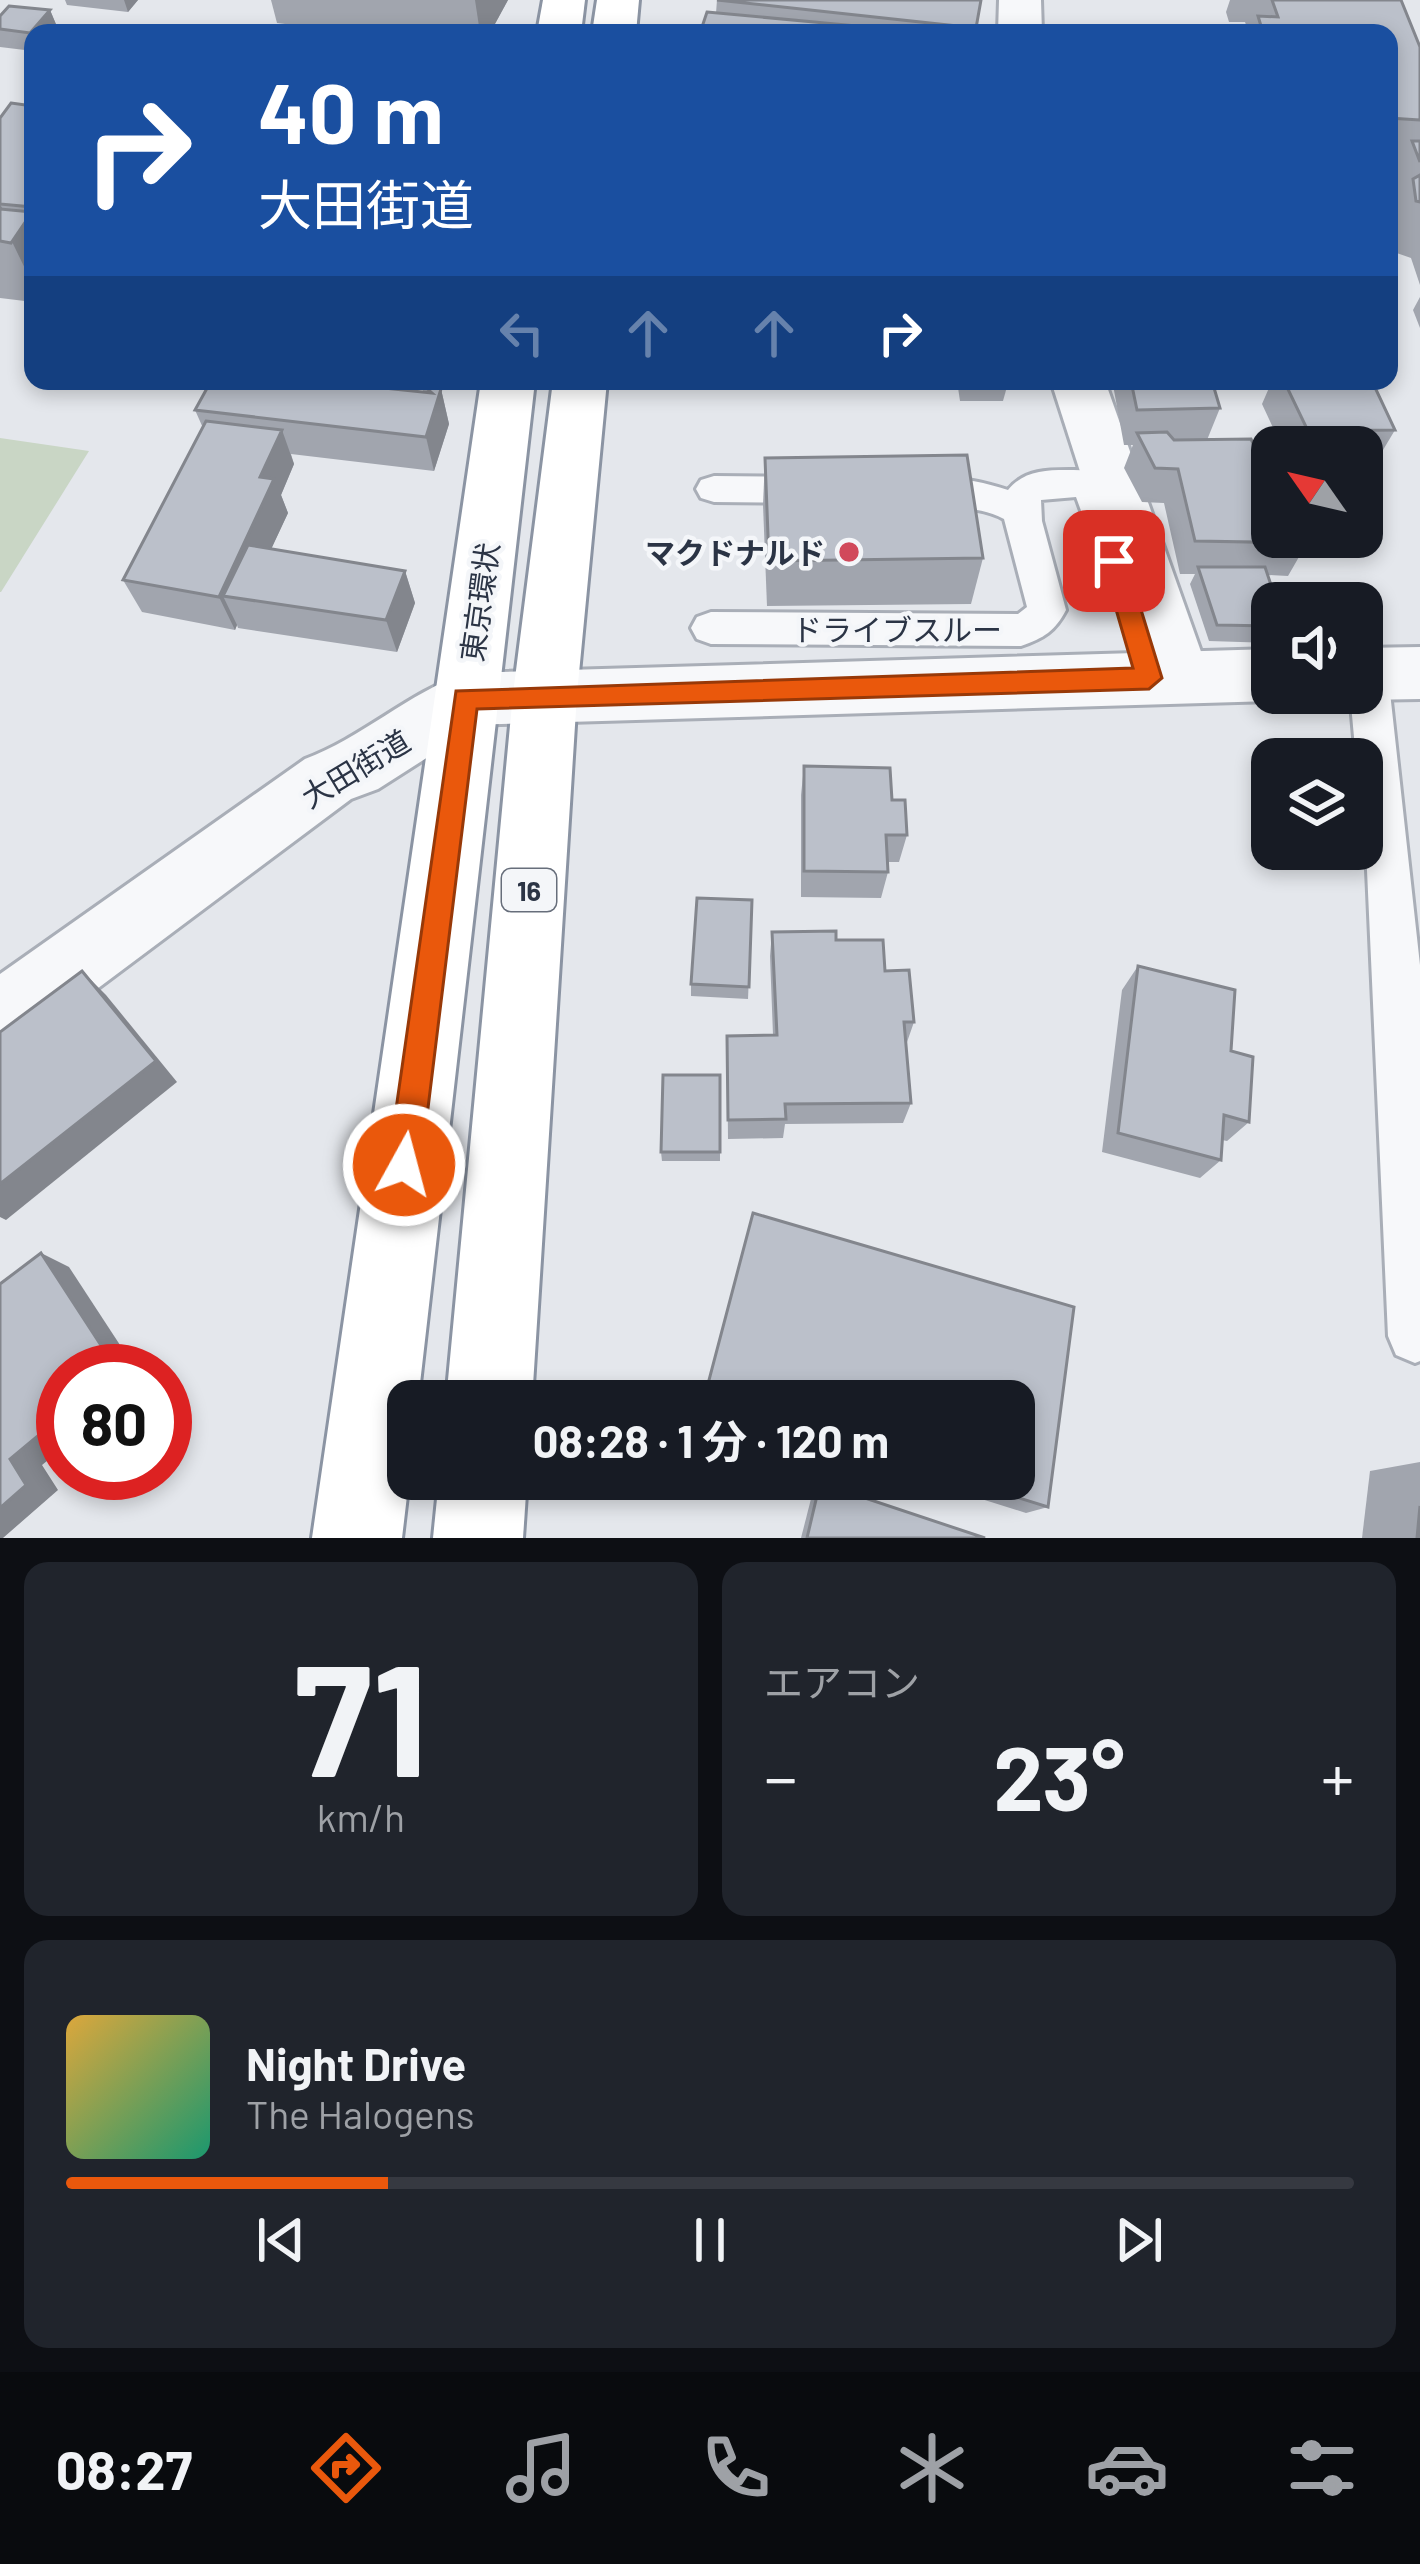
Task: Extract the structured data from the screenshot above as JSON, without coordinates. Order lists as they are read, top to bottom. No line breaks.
{"streets":{"highway":["東京環状","16"],"street":["大田街道"],"lane":["ドライブスルー"]},"crossings":[["東京環状","大田街道"],["大田街道","16"]],"places":["マクドナルド"],"north":"top left","page":{"turn":["40 m","大田街道"],"limit":"80","trip":"08:28 · 1 分 · 120 m","tile":[["71","km/h"],"エアコン"],"heat":["−","23°","+"],"song":["Night Drive","The Halogens"],"tabs":"08:27"}}
